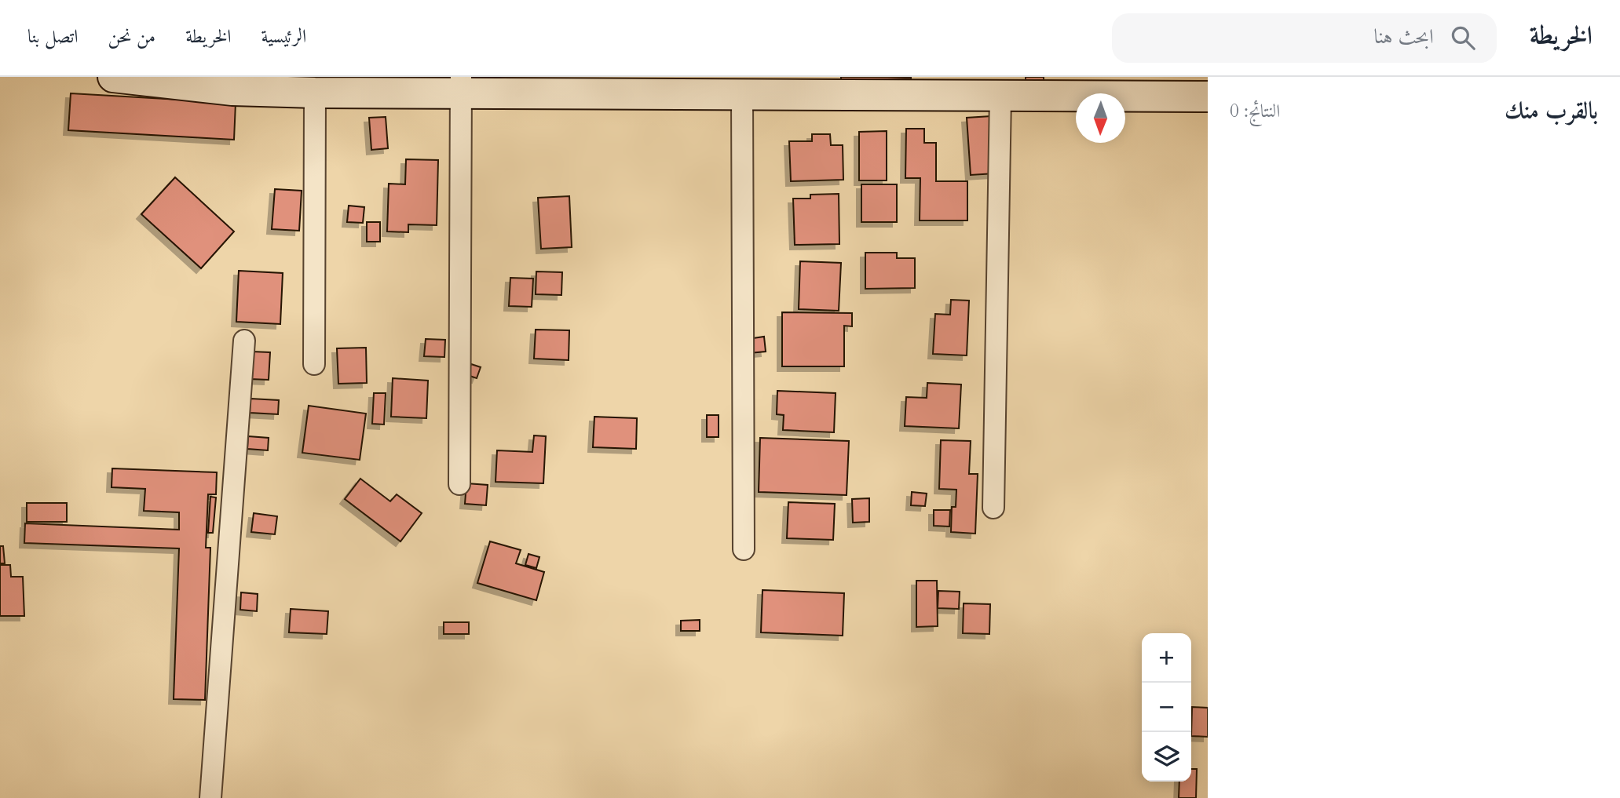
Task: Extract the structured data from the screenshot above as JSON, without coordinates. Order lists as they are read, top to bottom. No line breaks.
{"north":"bottom","page":{"header":"الخريطة","search":"ابحث هنا","nav":["الرئيسية","الخريطة","من نحن","اتصل بنا"],"heading":["بالقرب منك","النتائج: 0"],"map_buttons":["+","−"]}}
